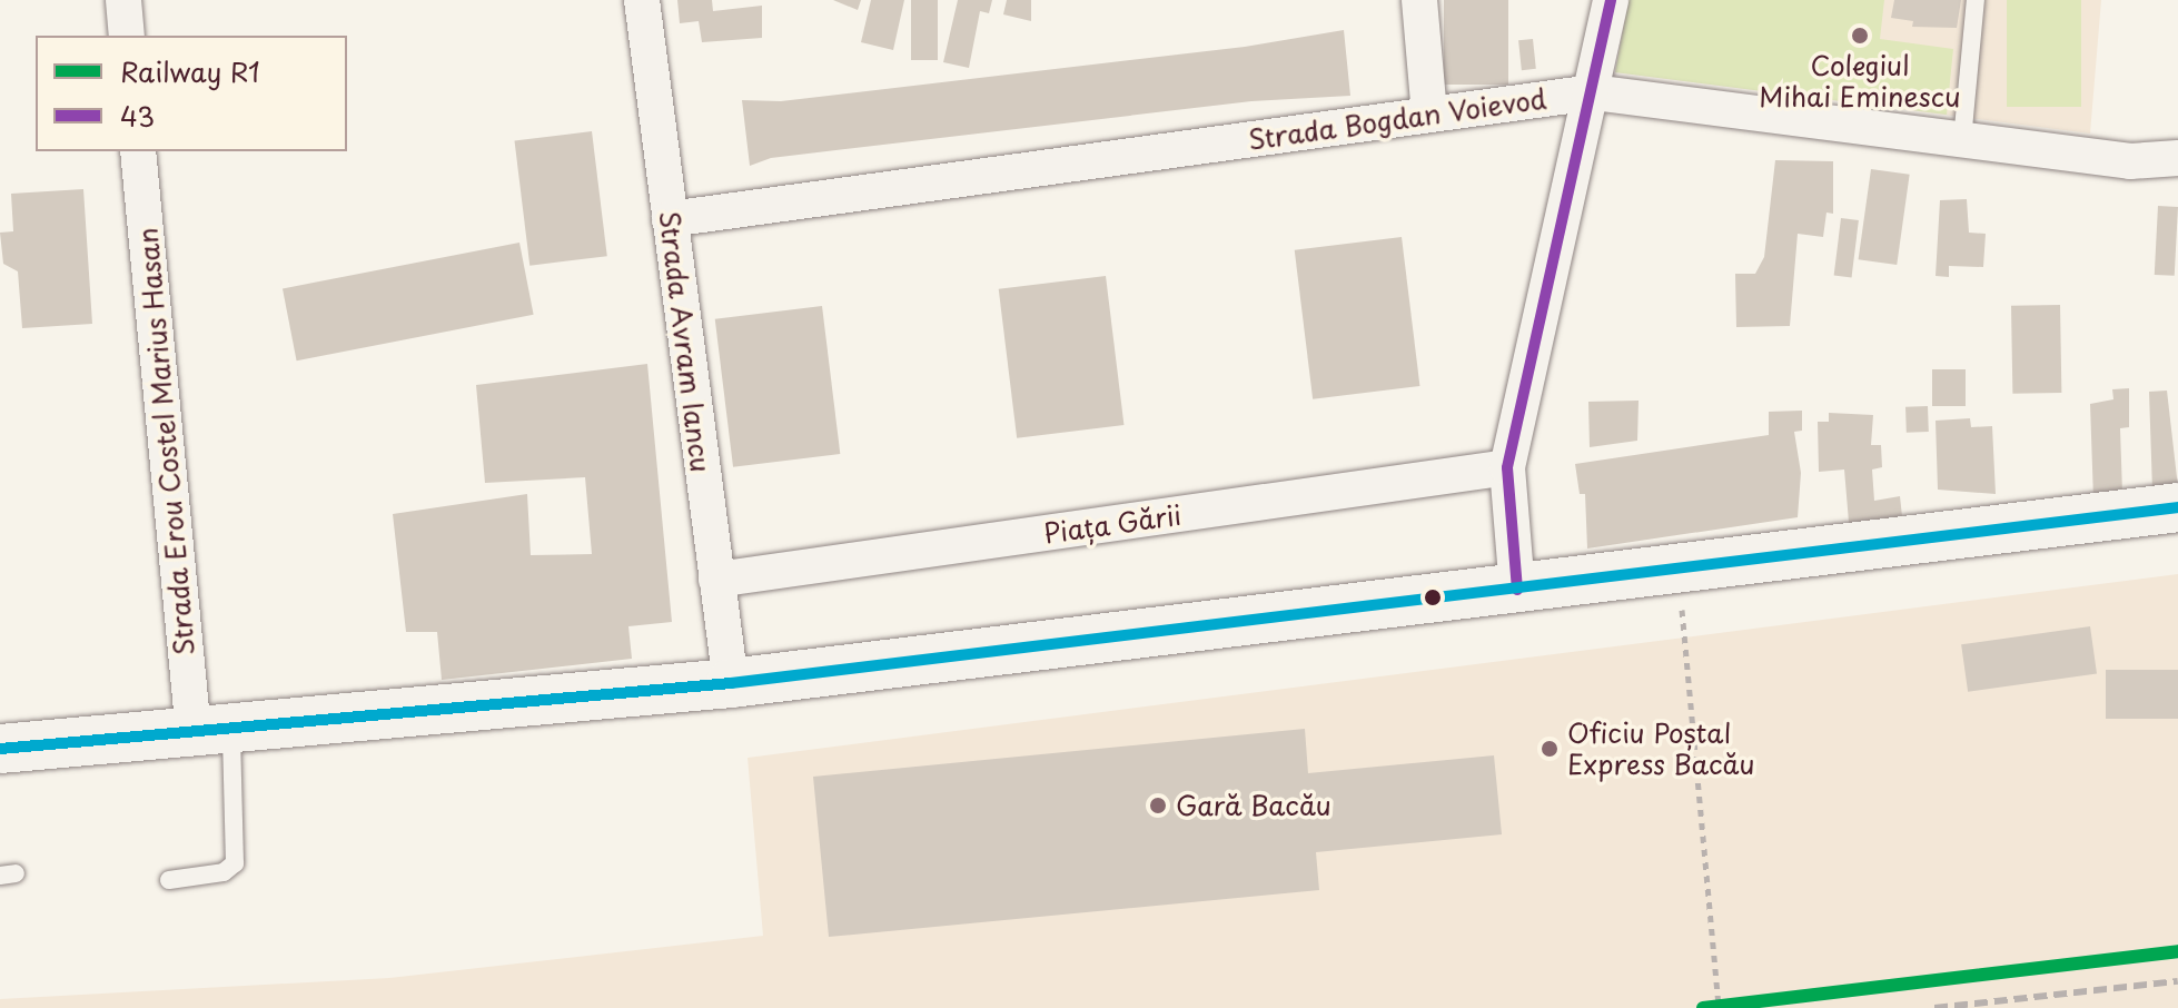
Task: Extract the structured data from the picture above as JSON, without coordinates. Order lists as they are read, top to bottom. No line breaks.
{"streets":{"street":["Strada Bogdan Voievod","Strada Avram Iancu","Strada Erou Costel Marius Hasan","Piața Gării"]},"crossings":[["Strada Bogdan Voievod","Strada Avram Iancu"],["Strada Avram Iancu","Piața Gării"]],"places":["Colegiul Mihai Eminescu","Oficiu Poștal Express Bacău","Gară Bacău"],"lines":["transit line 43","rail line R1"],"legend":["Railway R1","43"]}
